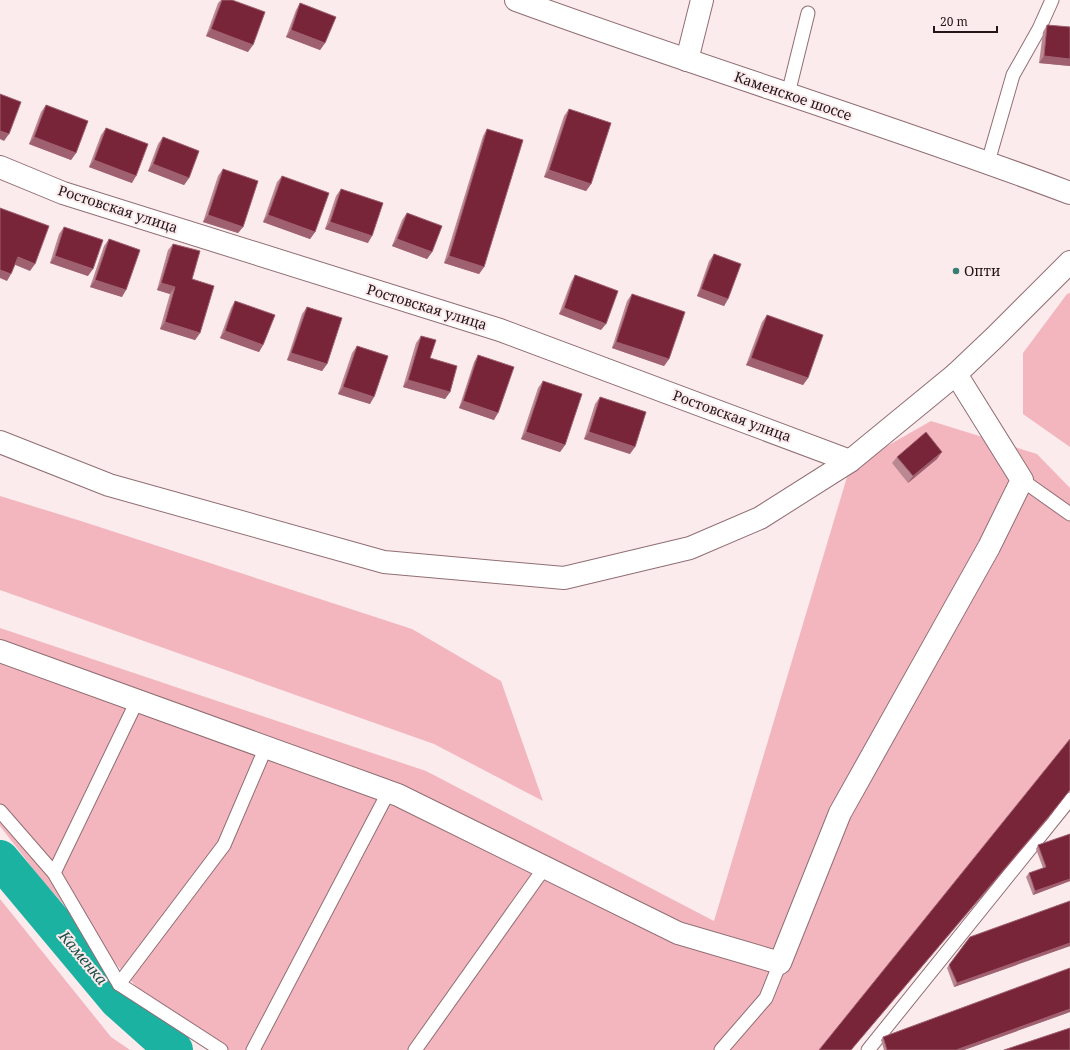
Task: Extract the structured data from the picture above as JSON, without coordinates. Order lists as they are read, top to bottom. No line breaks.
{"streets":{"street":["Каменское шоссе","Ростовская улица"]},"water":["Каменка"],"places":["Опти"],"scale_bar":"20 m"}
